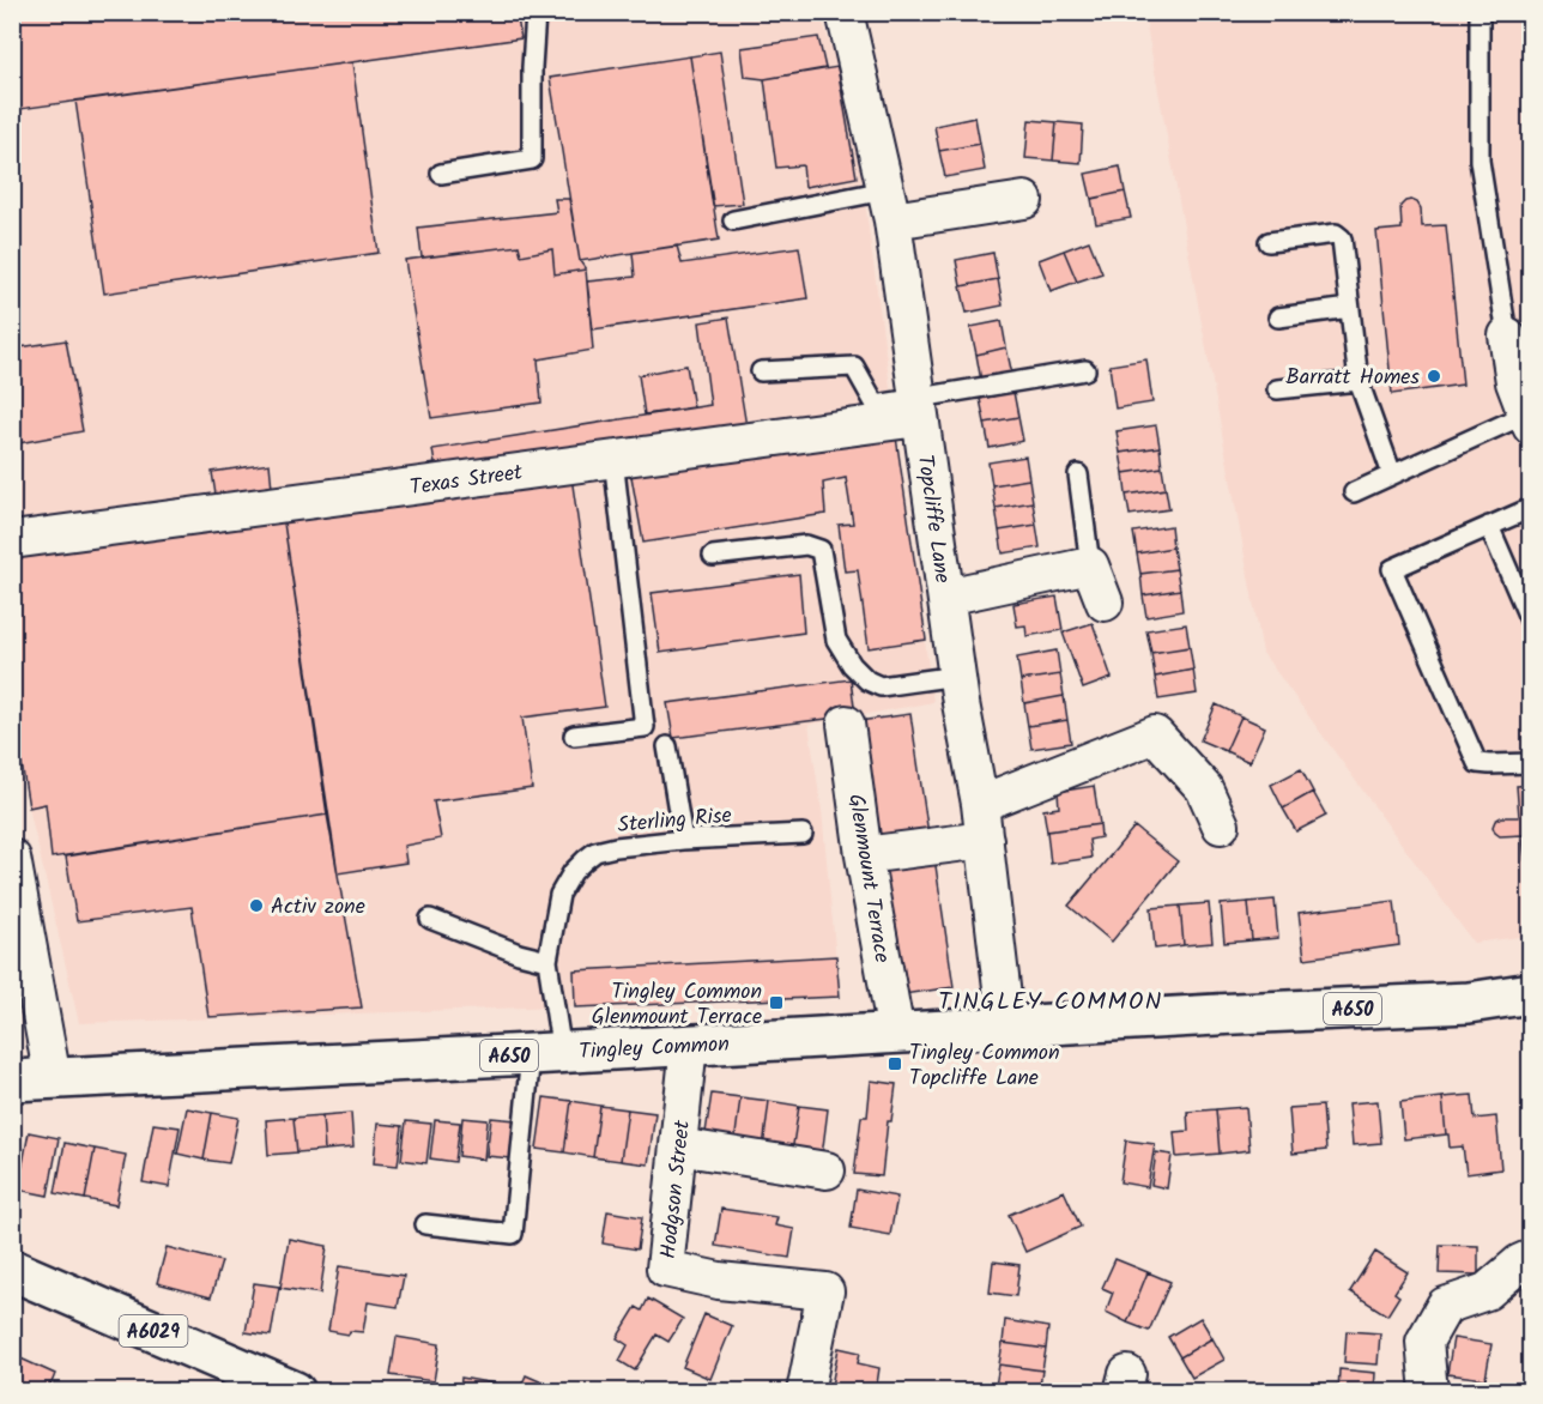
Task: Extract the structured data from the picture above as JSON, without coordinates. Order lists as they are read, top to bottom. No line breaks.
{"streets":{"main road":["A650","Tingley Common","A6029"],"street":["Texas Street","Topcliffe Lane","Glenmount Terrace","Hodgson Street"],"lane":["Sterling Rise"]},"crossings":[["Texas Street","Topcliffe Lane"],["Topcliffe Lane","Tingley Common"],["Sterling Rise","Tingley Common"],["Glenmount Terrace","Tingley Common"],["Tingley Common","Hodgson Street"]],"districts":["TINGLEY COMMON"],"places":{"other":["Barratt Homes","Activ zone"],"transit":["Tingley Common Glenmount Terrace","Tingley Common Topcliffe Lane"]}}
